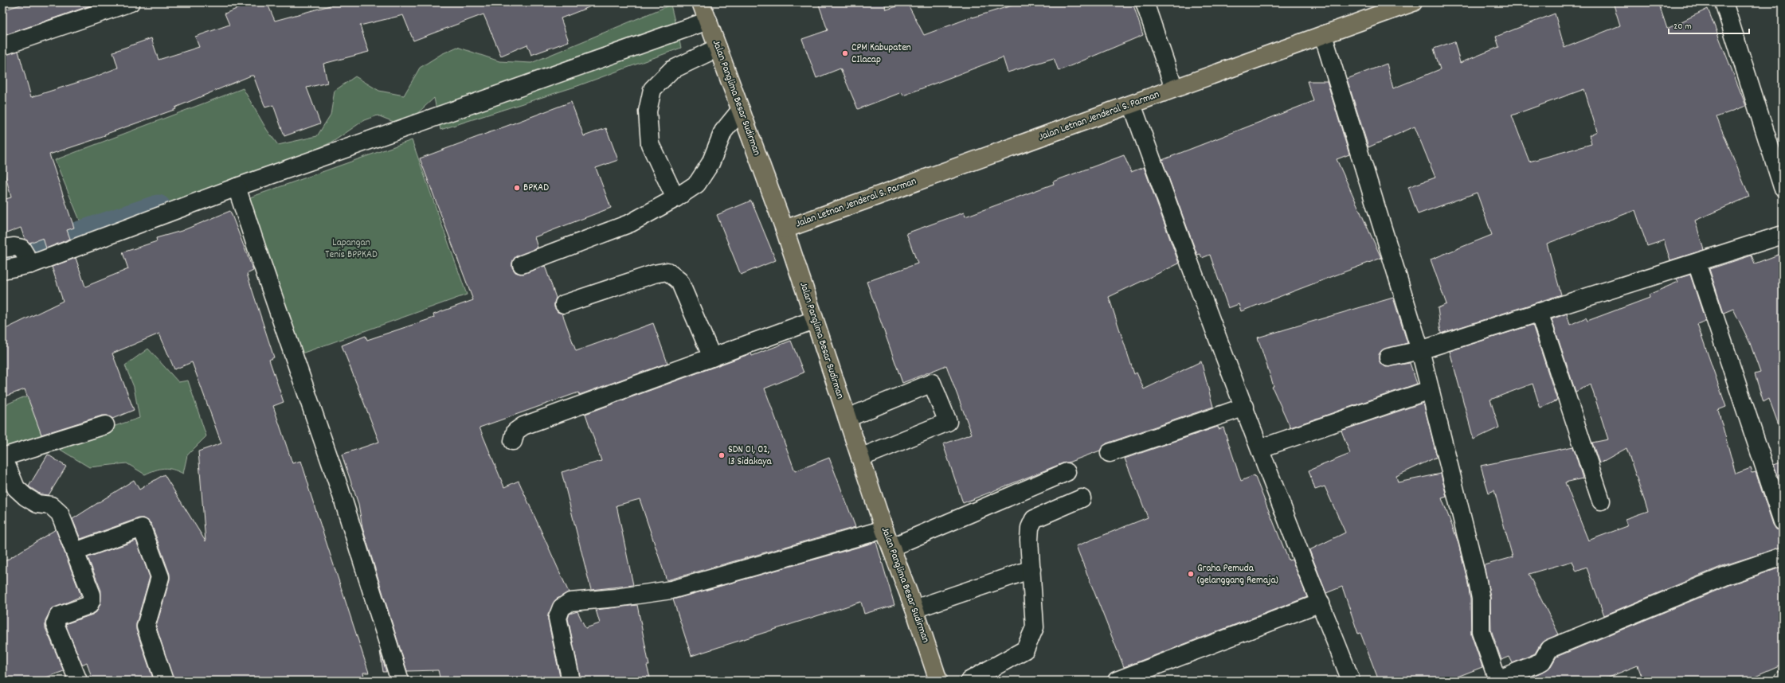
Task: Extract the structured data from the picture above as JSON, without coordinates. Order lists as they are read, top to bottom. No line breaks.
{"streets":{"main road":["Jalan Panglima Besar Sudirman","Jalan Letnan Jenderal S. Parman"]},"crossings":[["Jalan Panglima Besar Sudirman","Jalan Letnan Jenderal S. Parman"]],"parks":["Lapangan Tenis BPPKAD"],"places":["CPM Kabupaten CIlacap","BPKAD","SDN 01, 02, 13 Sidakaya","Graha Pemuda (gelanggang Remaja)"],"scale_bar":"20 m"}
